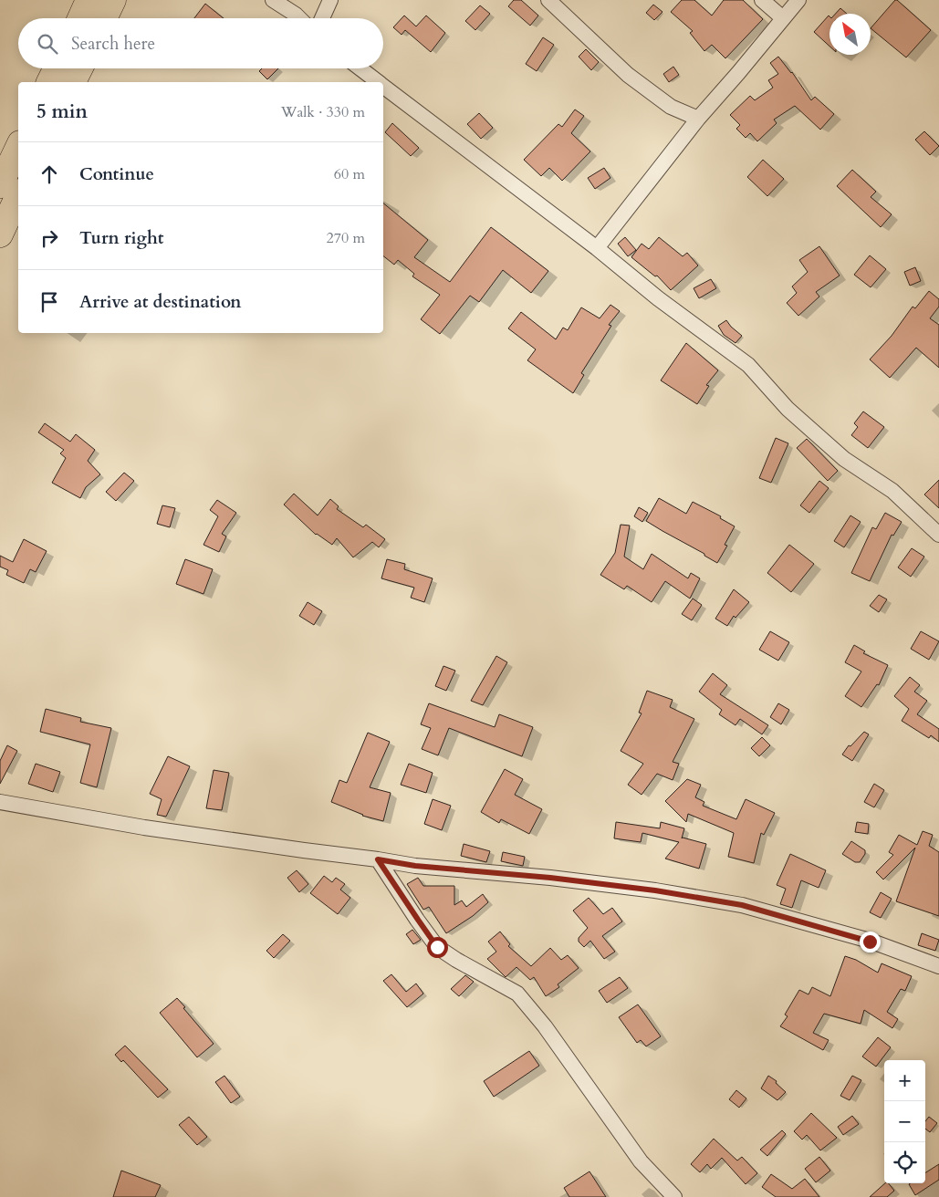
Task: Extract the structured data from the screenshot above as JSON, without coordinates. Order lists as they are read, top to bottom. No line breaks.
{"north":"top left","page":{"search":"Search here","heading":["5 min","Walk · 330 m"],"list":[["Continue","60 m"],["Turn right","270 m"],"Arrive at destination"],"map_buttons":["+","−"]}}
